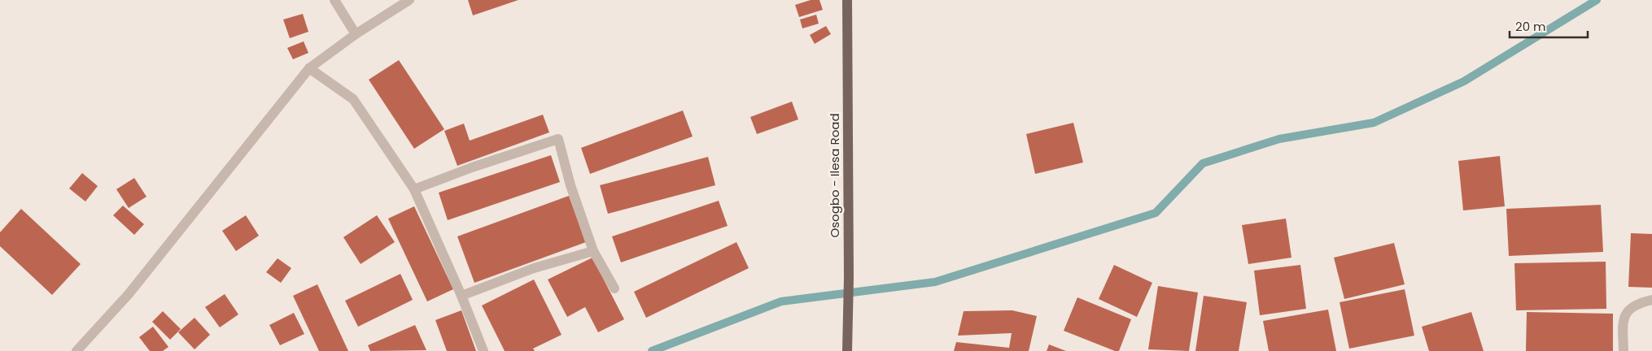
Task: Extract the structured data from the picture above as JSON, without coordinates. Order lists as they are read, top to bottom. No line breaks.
{"streets":{"main road":["Osogbo - Ilesa Road"]},"scale_bar":"20 m"}
